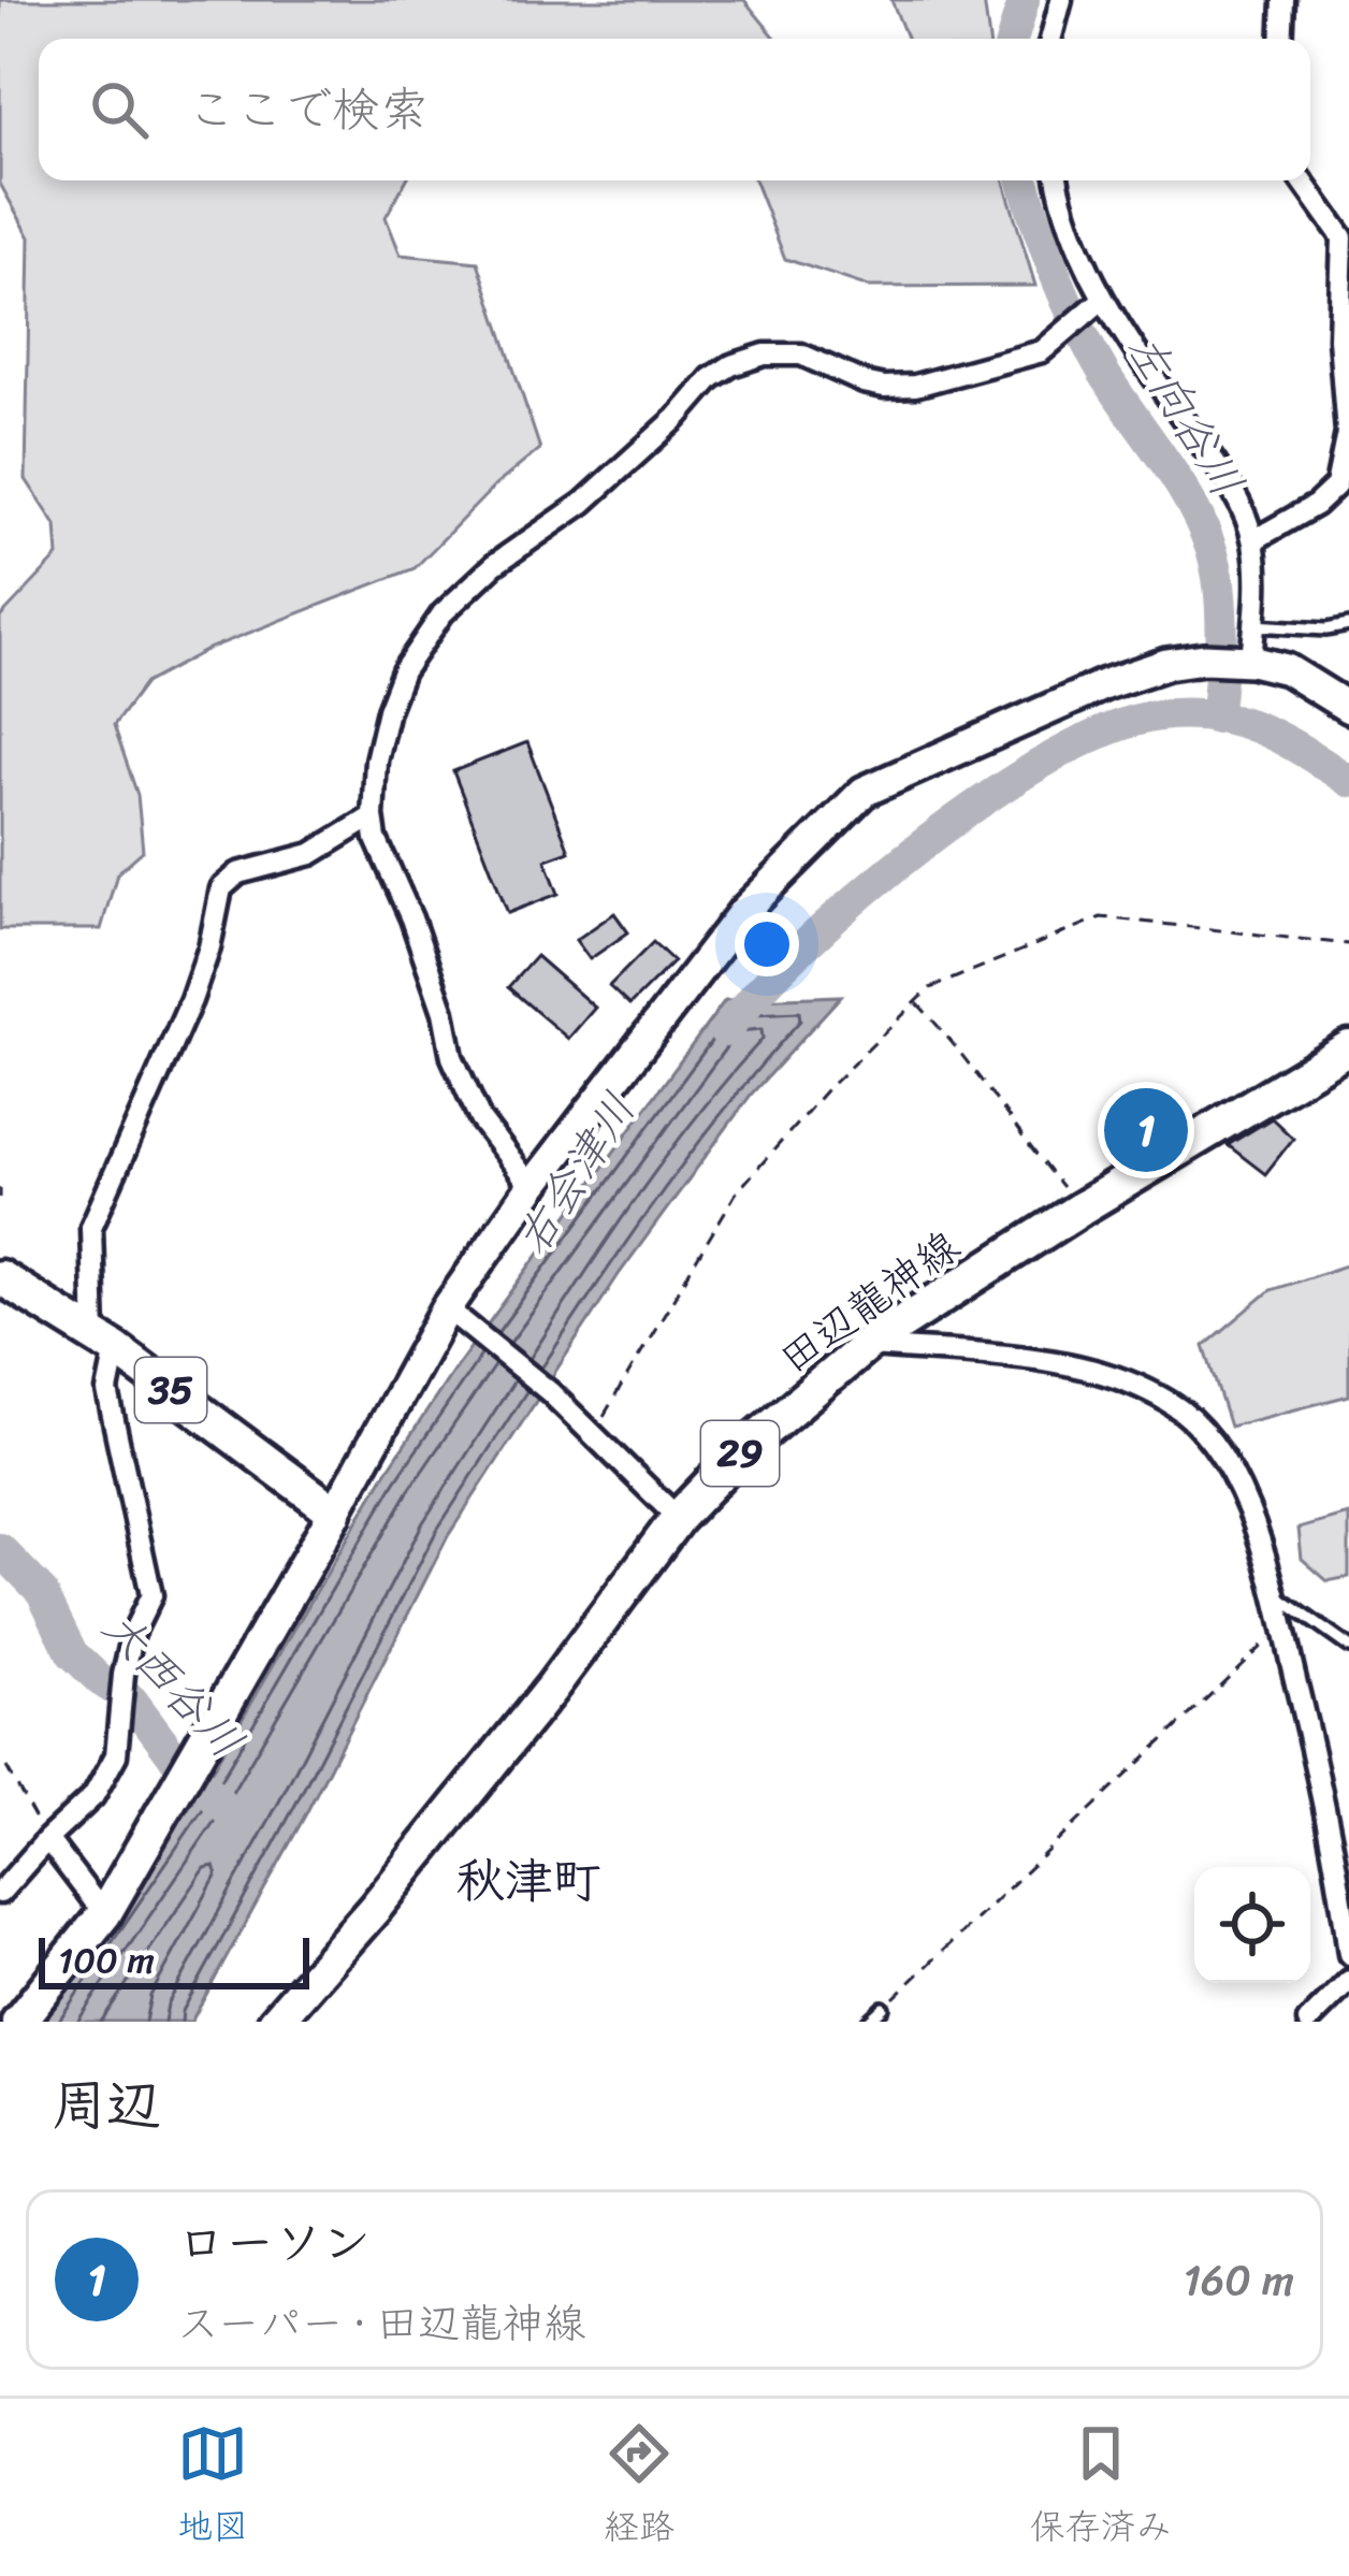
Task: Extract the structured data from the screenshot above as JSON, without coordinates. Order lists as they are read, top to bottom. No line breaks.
{"streets":{"main road":["田辺龍神線","35","29"]},"districts":["秋津町"],"water":["左向谷川","右会津川","大西谷川"],"scale_bar":"100 m","page":{"search":"ここで検索","pins":"1","scale":"100 m","heading":"周辺","list":[{"mark":"1","name":"ローソン","note":"スーパー · 田辺龍神線","value":"160 m"}],"nav":["地図","経路","保存済み"]}}
